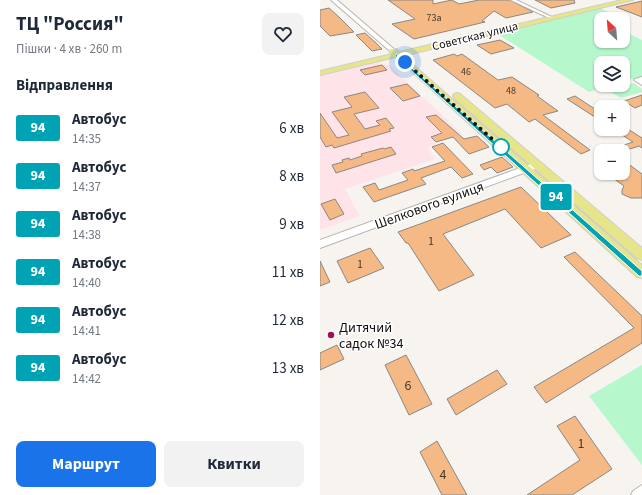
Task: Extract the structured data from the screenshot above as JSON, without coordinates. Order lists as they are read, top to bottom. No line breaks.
{"streets":{"main road":["Советская улица"],"street":["Шелкового вулиця"]},"places":["Дитячий садок №34"],"lines":["bus line 94"],"house_numbers":["73а","46","48","1","1","6","1","4"],"north":"top left","page":{"heading":[["ТЦ \"Россия\"","Пішки · 4 хв · 260 m"],"Відправлення"],"on_map":"94","map_buttons":["+","−"],"list":[{"mark":"94","name":"Автобус","note":"14:35","value":"6 хв"},{"mark":"94","name":"Автобус","note":"14:37","value":"8 хв"},{"mark":"94","name":"Автобус","note":"14:38","value":"9 хв"},{"mark":"94","name":"Автобус","note":"14:40","value":"11 хв"},{"mark":"94","name":"Автобус","note":"14:41","value":"12 хв"},{"mark":"94","name":"Автобус","note":"14:42","value":"13 хв"}],"buttons":["Маршрут","Квитки"]}}
